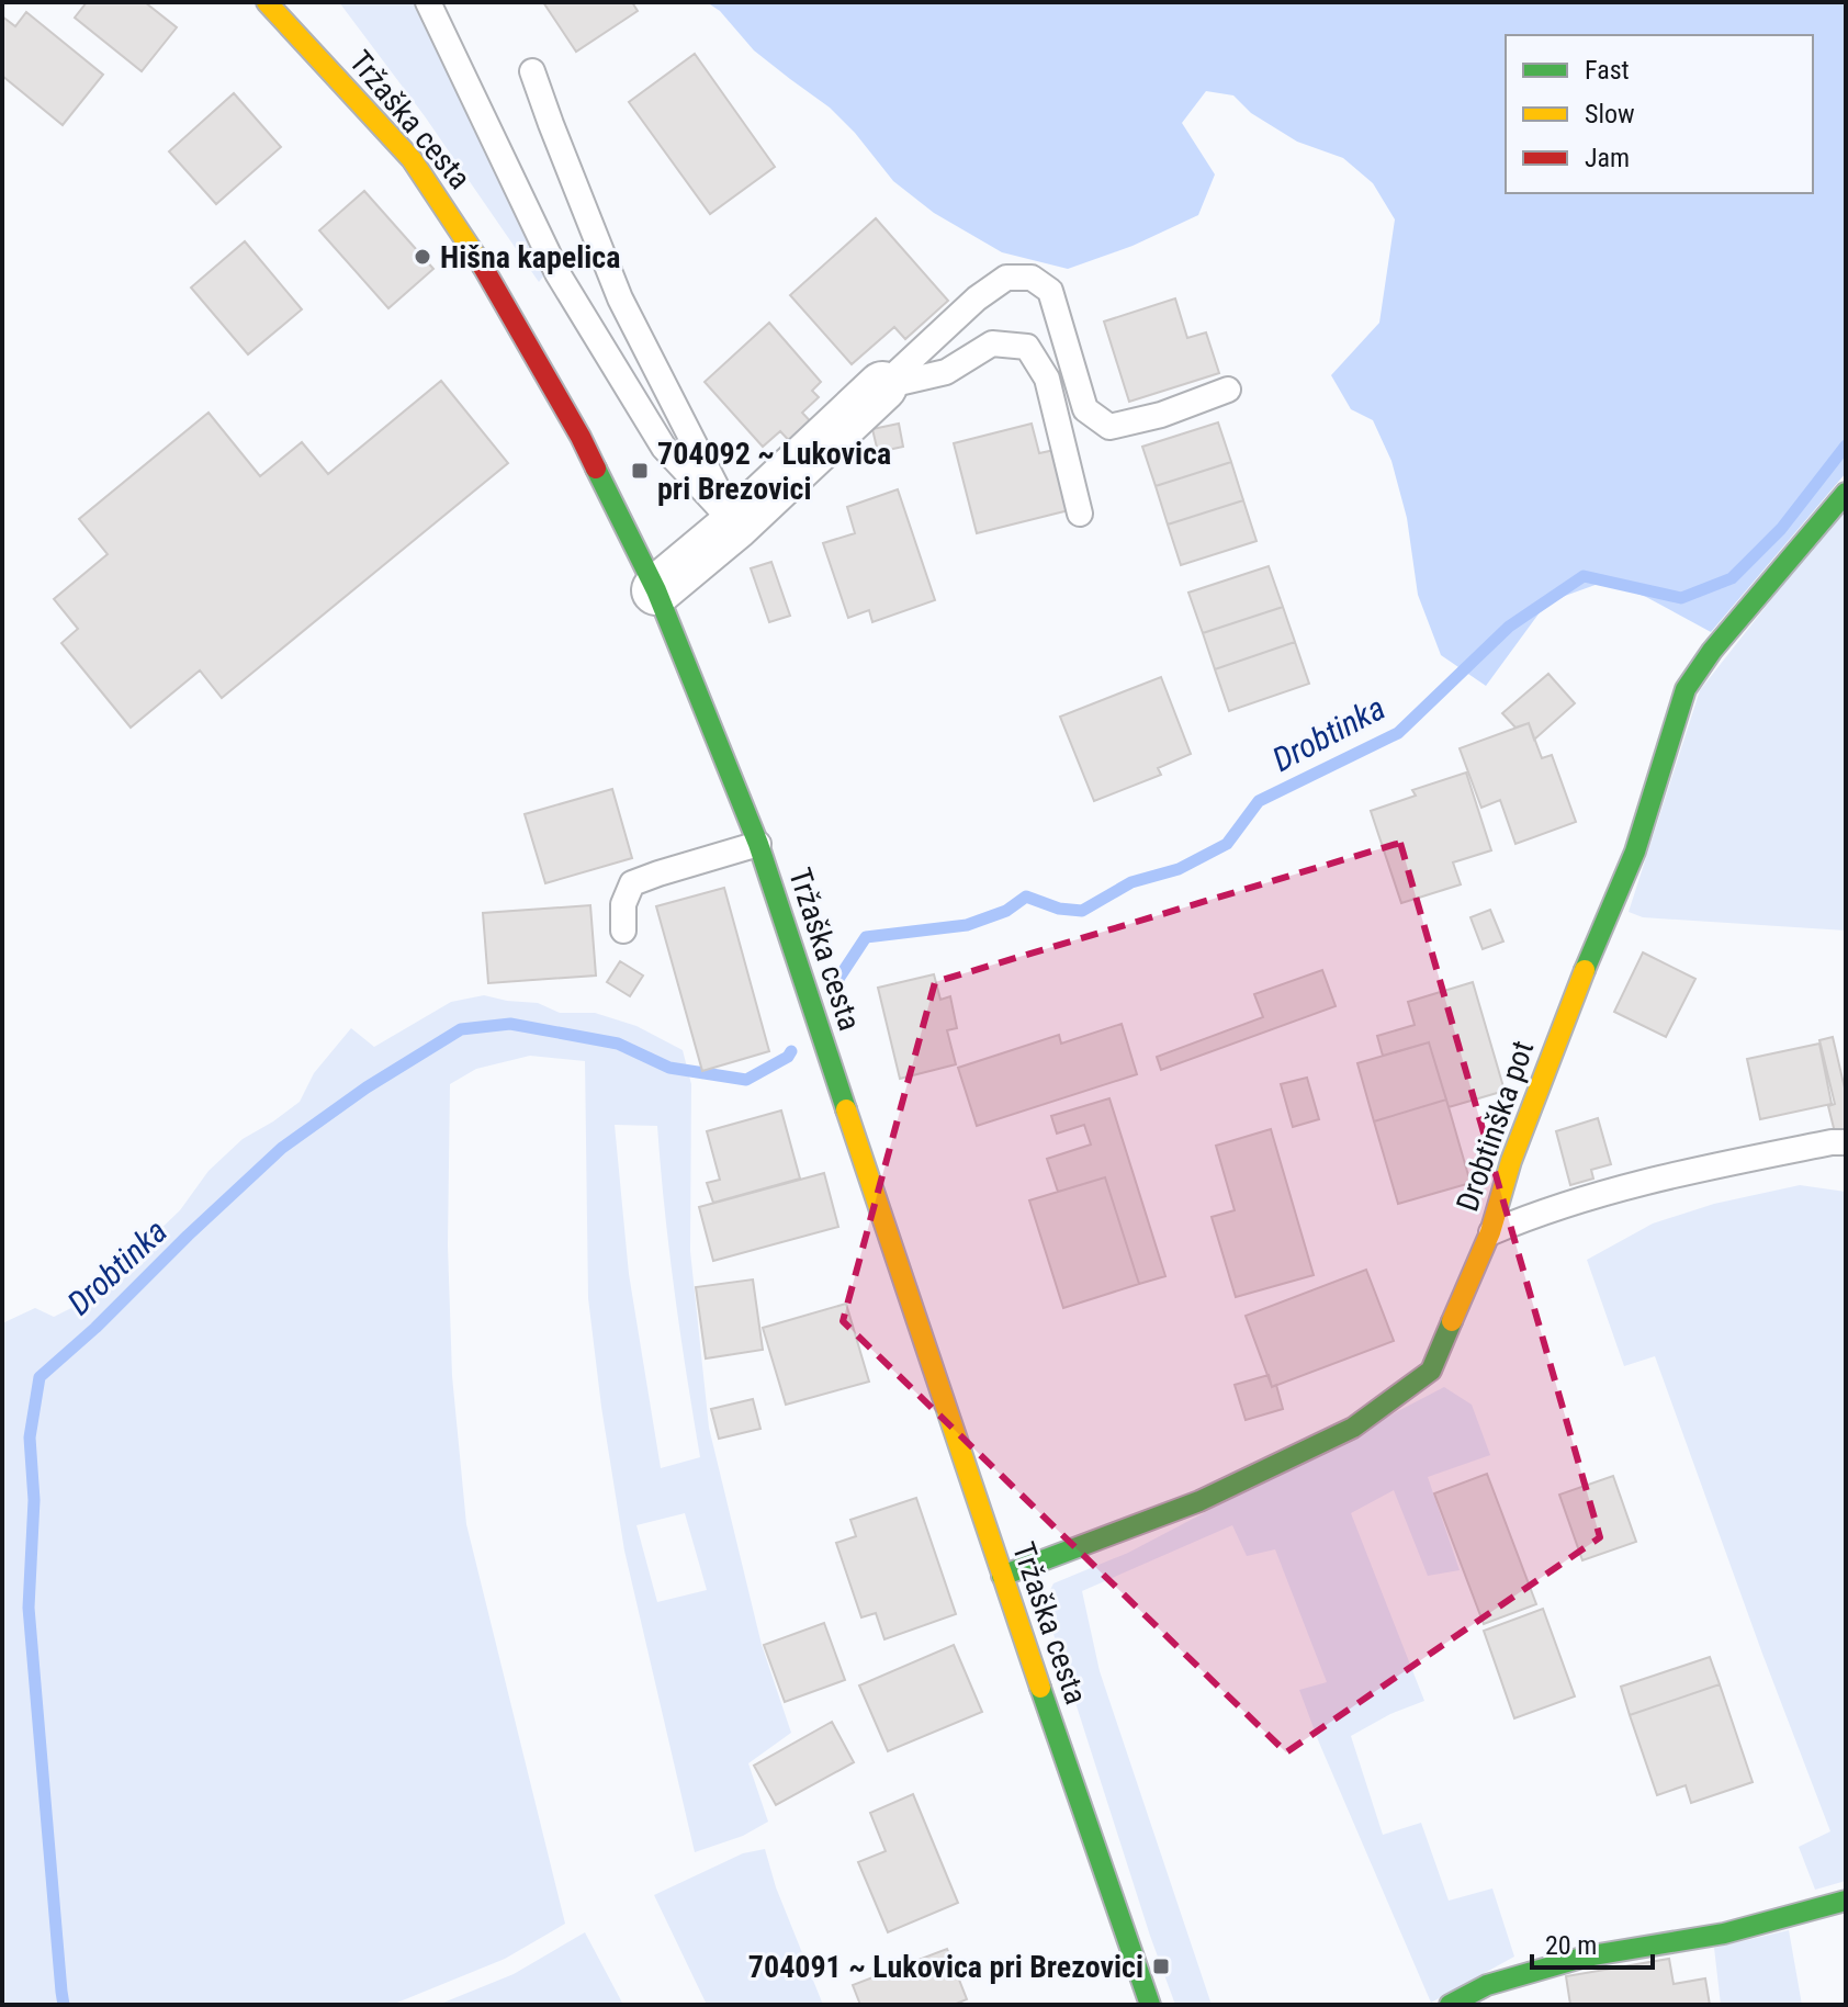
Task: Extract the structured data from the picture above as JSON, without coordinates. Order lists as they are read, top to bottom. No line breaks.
{"streets":{"main road":["Tržaška cesta","Drobtinška pot"]},"crossings":[["Tržaška cesta","Drobtinška pot"]],"water":["Drobtinka"],"places":{"other":["Hišna kapelica"],"transit":["704092 ~ Lukovica pri Brezovici","704091 ~ Lukovica pri Brezovici"]},"legend":["Fast","Slow","Jam"],"scale_bar":"20 m"}
